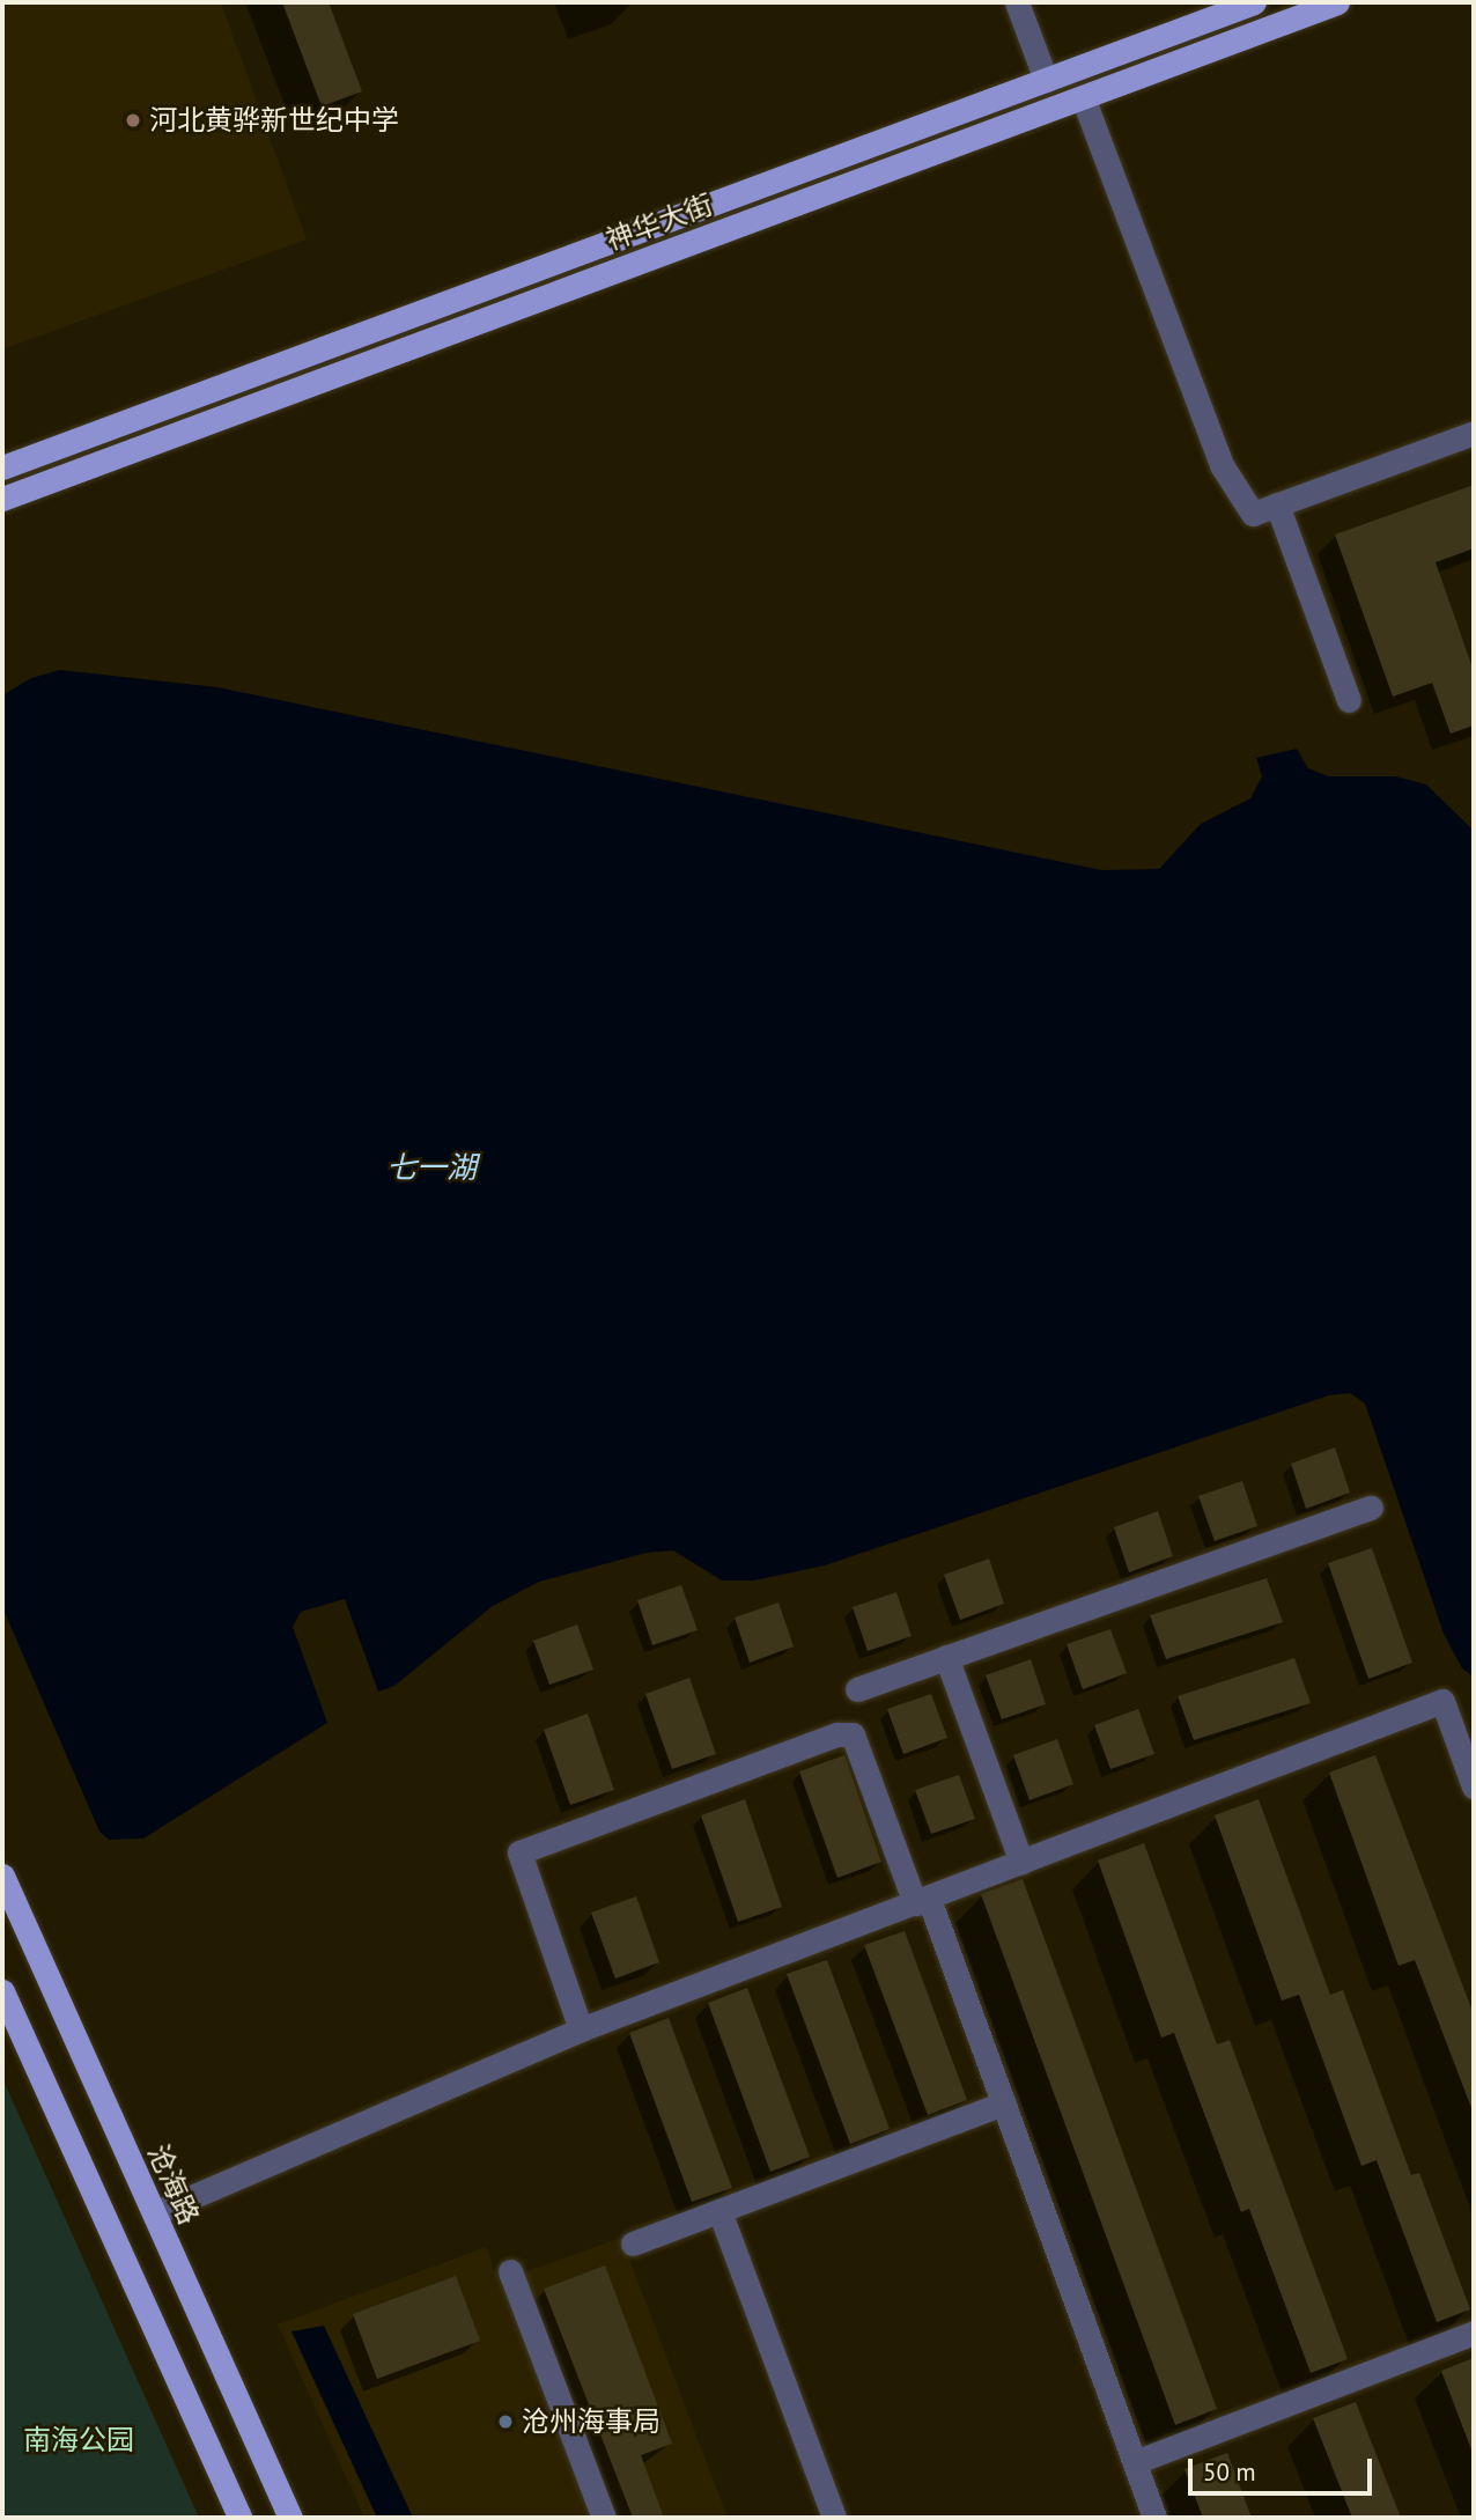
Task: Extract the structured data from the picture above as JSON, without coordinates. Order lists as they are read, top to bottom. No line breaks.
{"streets":{"main road":["神华大街","沧海路"]},"water":["七一湖"],"parks":["南海公园"],"places":["河北黄骅新世纪中学","沧州海事局"],"scale_bar":"50 m"}
